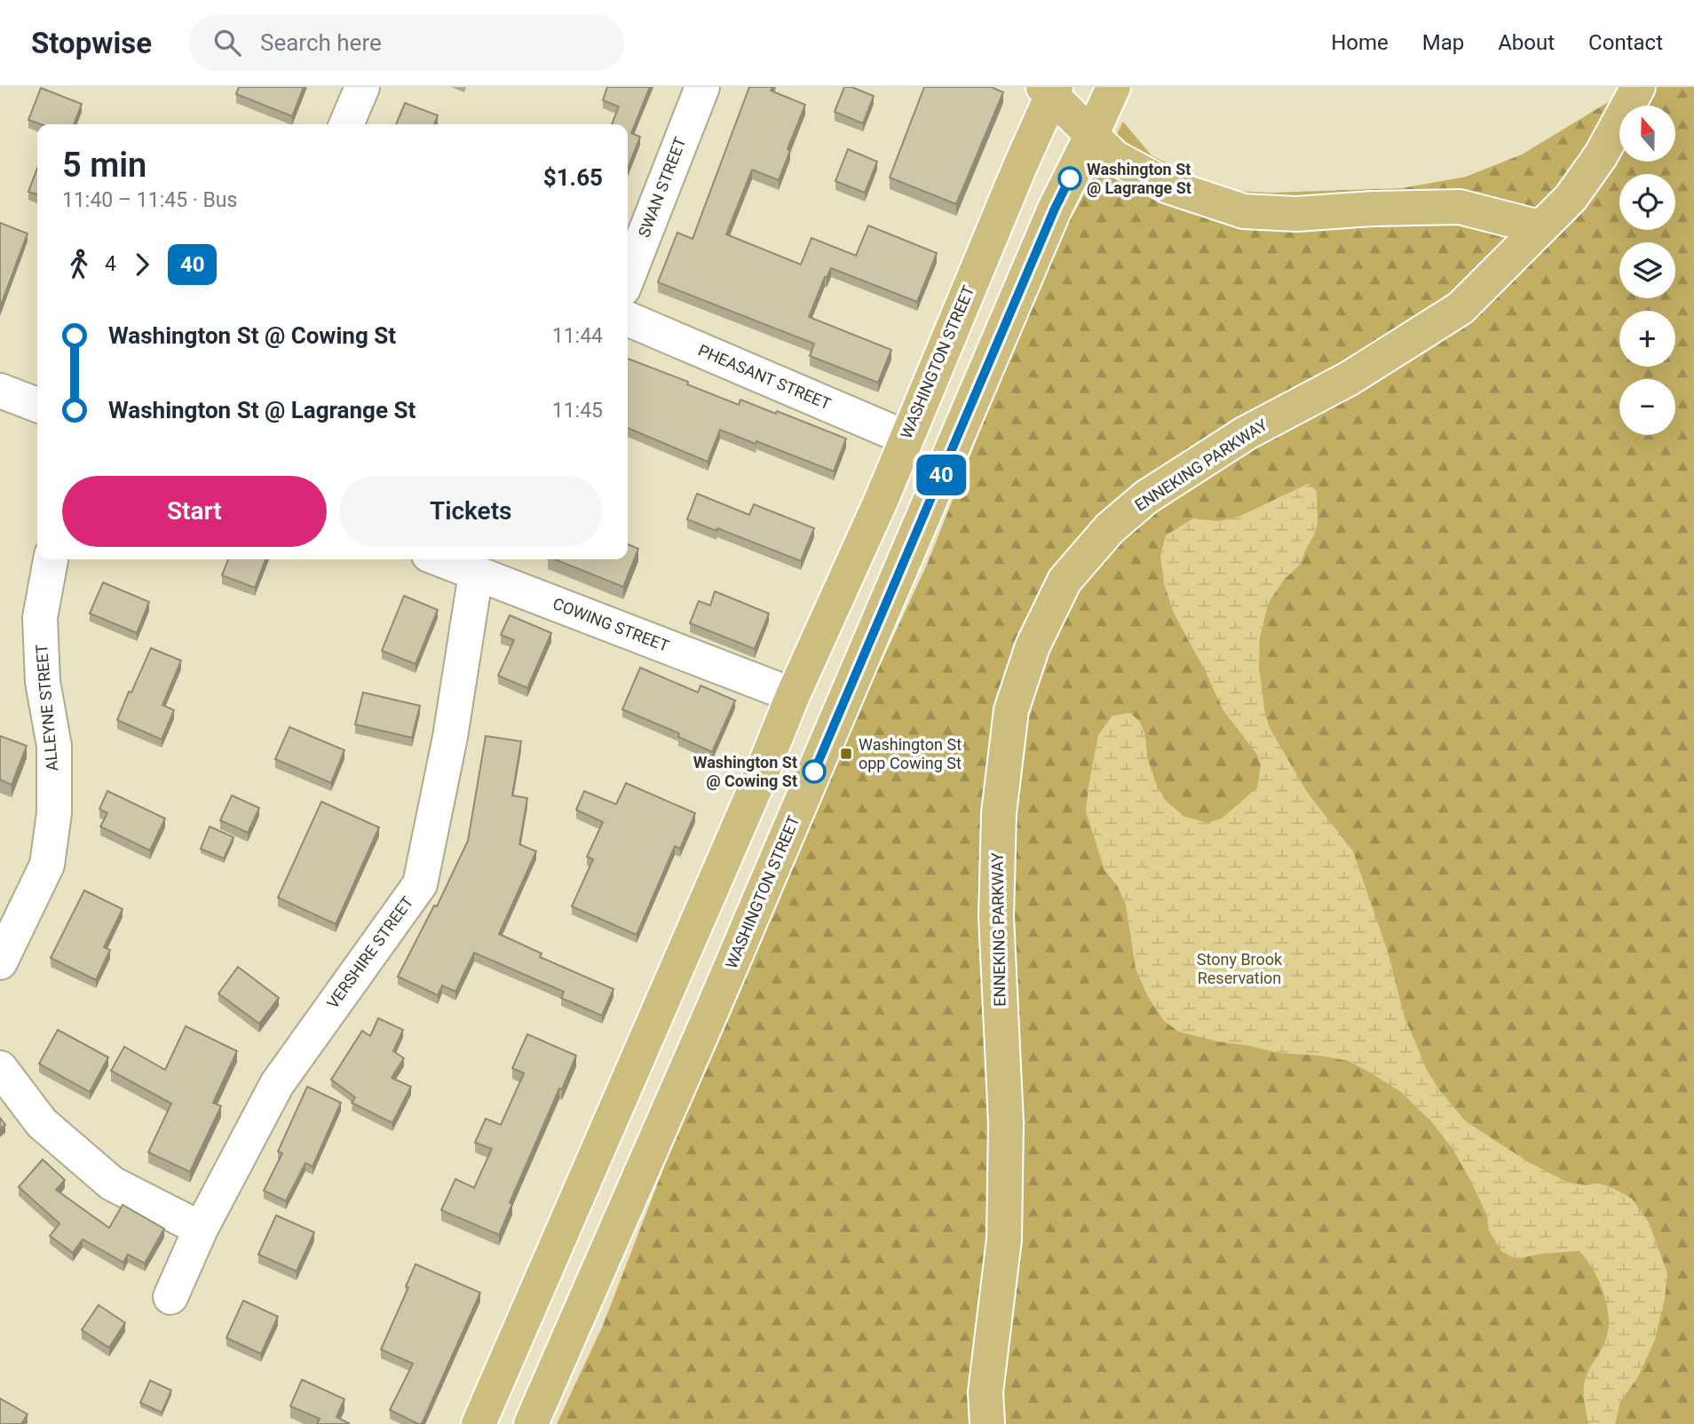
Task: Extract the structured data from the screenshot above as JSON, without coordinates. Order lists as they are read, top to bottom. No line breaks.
{"streets":{"main road":["WASHINGTON STREET","ENNEKING PARKWAY"],"street":["SWAN STREET","PHEASANT STREET","COWING STREET","ALLEYNE STREET","VERSHIRE STREET"]},"crossings":[["WASHINGTON STREET","PHEASANT STREET"],["WASHINGTON STREET","COWING STREET"],["COWING STREET","VERSHIRE STREET"]],"parks":["Stony Brook Reservation"],"places":{"other":["Washington St @ Lagrange St","Washington St @ Cowing St"],"transit":["Washington St opp Cowing St"]},"lines":["bus line 40"],"north":"top","page":{"header":"Stopwise","search":"Search here","nav":["Home","Map","About","Contact"],"on_map":"40","map_buttons":["+","−"],"heading":["5 min","11:40 – 11:45 · Bus","$1.65"],"legs":["4","40"],"list":[{"name":"Washington St @ Cowing St","value":"11:44"},{"name":"Washington St @ Lagrange St","value":"11:45"}],"buttons":["Start","Tickets"]}}
